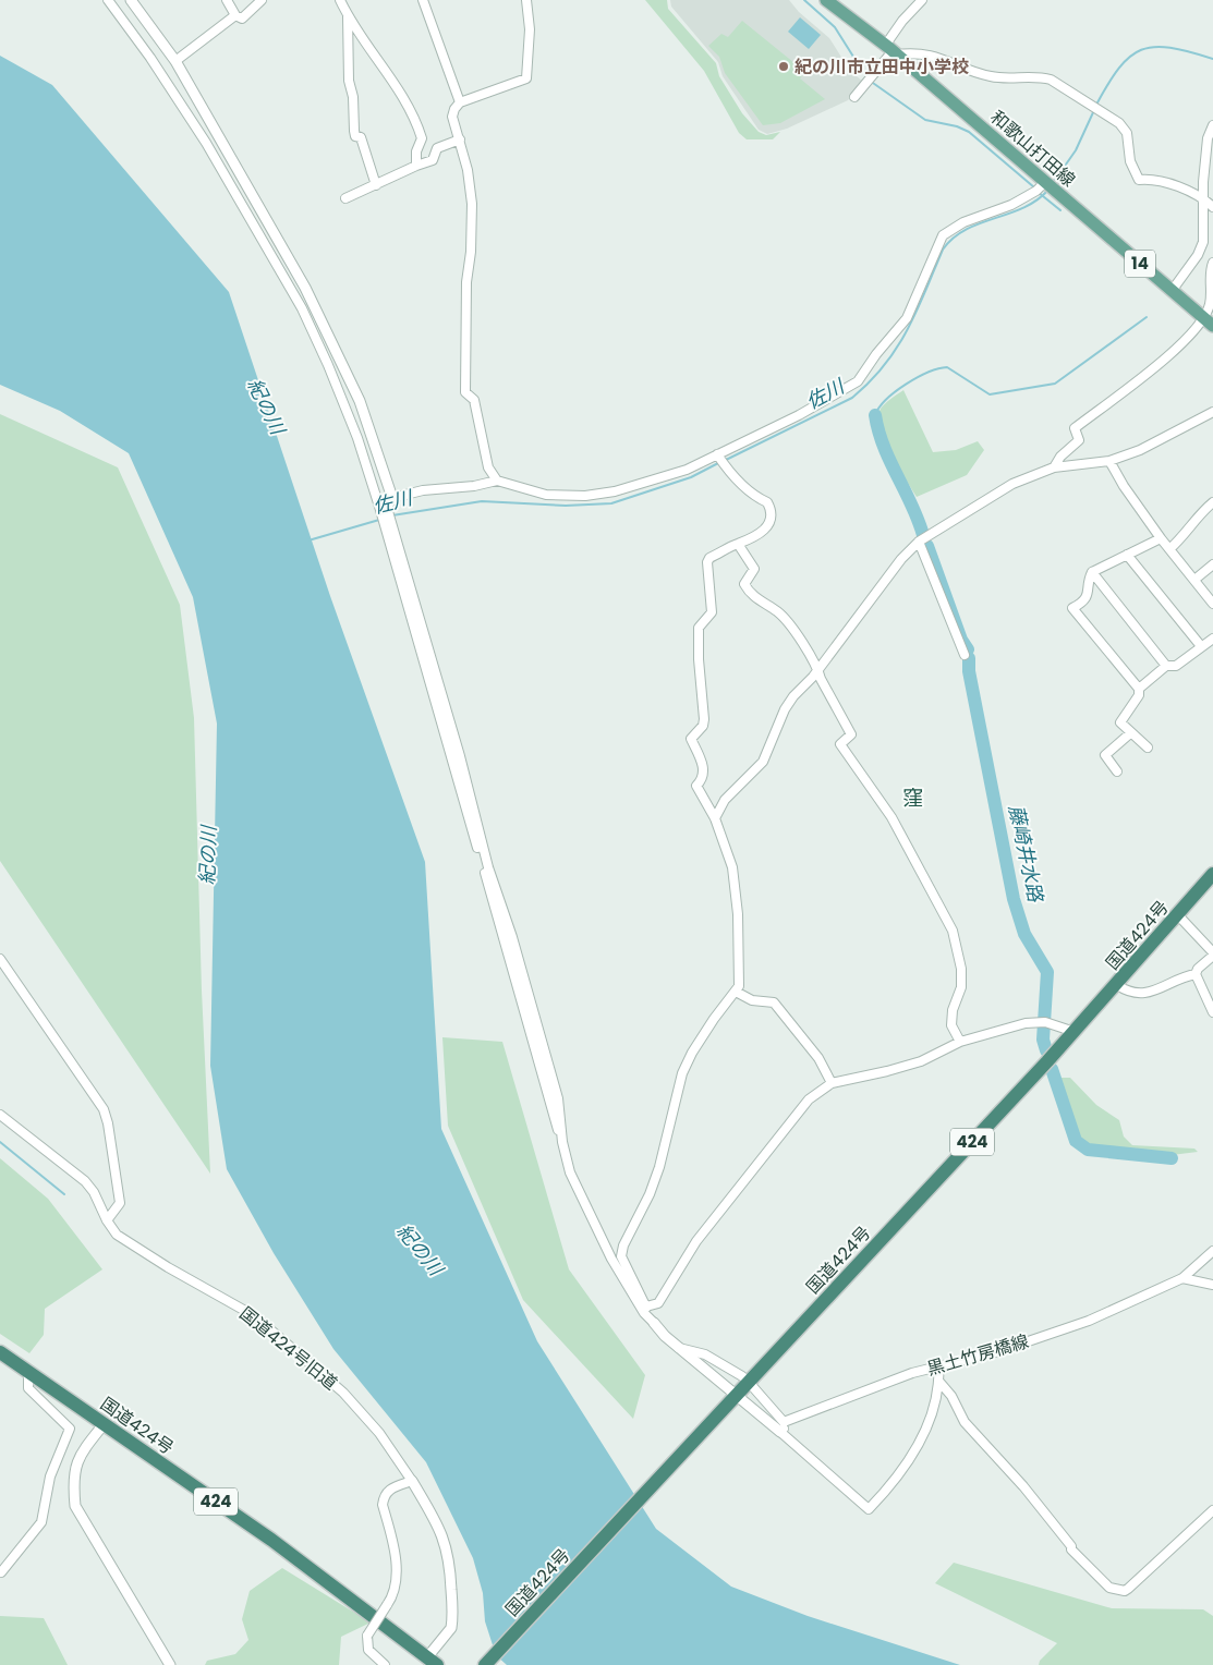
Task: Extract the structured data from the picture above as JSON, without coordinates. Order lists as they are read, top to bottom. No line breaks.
{"streets":{"highway":["国道424号","424"],"main road":["和歌山打田線","14"],"street":["国道424号旧道","黒土竹房橋線"]},"crossings":[["国道424号","国道424号旧道"]],"districts":["窪"],"water":["佐川","紀の川","藤崎井水路"],"places":["紀の川市立田中小学校"]}
